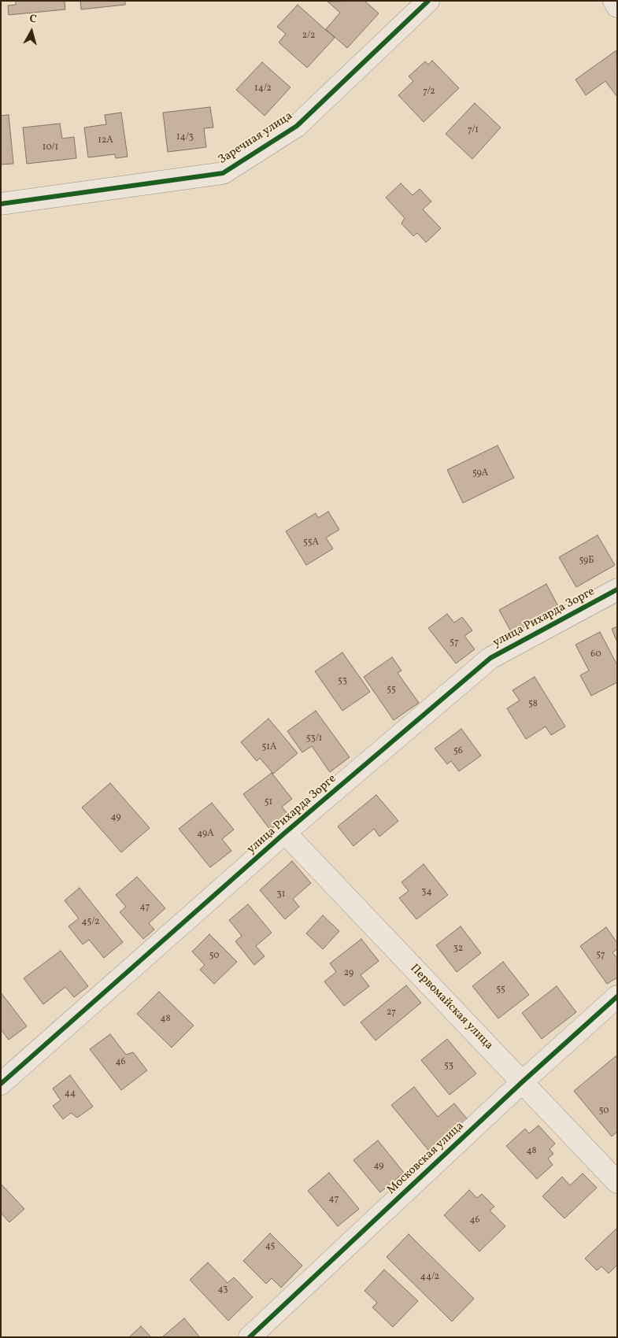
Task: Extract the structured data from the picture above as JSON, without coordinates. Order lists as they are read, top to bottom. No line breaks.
{"streets":{"street":["Заречная улица","улица Рихарда Зорге","Первомайская улица","Московская улица"]},"crossings":[["улица Рихарда Зорге","Первомайская улица"],["Первомайская улица","Московская улица"]],"house_numbers":["2/2","14/2","7/2","7/1","14/3","12А","10/1","59А","55А","59Б","57","60","53","55","58","53/1","51А","56","51","49","49А","34","31","47","45/2","32","57","50","29","55","27","48","46","53","44","50","48","49","47","46","45","44/2","43"],"north":"top"}
